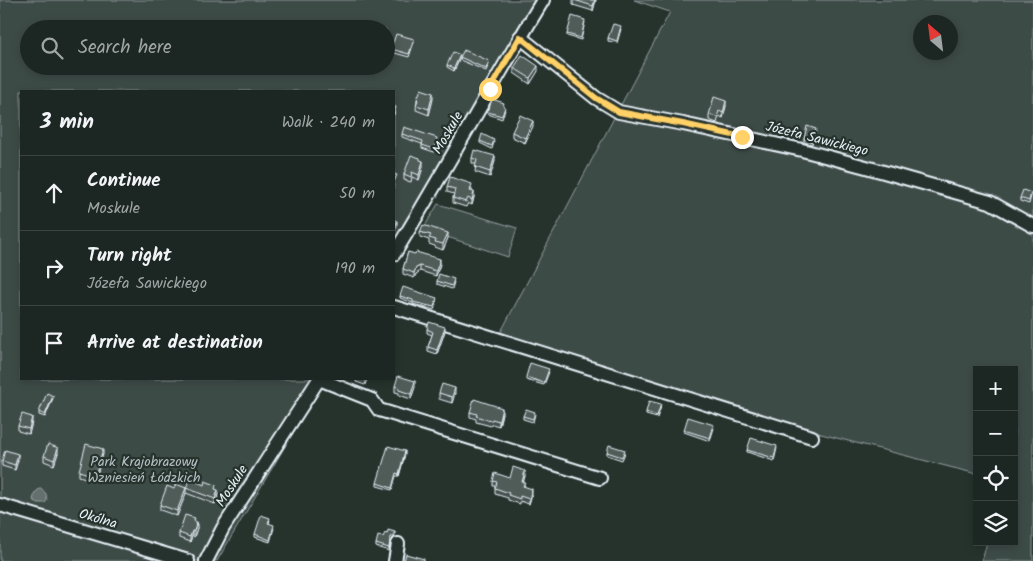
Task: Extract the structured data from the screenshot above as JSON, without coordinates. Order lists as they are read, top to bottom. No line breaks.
{"streets":{"street":["Moskule","Józefa Sawickiego","Okólna"]},"crossings":[["Moskule","Józefa Sawickiego"]],"parks":["Park Krajobrazowy Wzniesień Łódzkich"],"north":"top left","page":{"search":"Search here","heading":["3 min","Walk · 240 m"],"list":[["Continue","Moskule","50 m"],["Turn right","Józefa Sawickiego","190 m"],"Arrive at destination"],"map_buttons":["+","−"]}}
